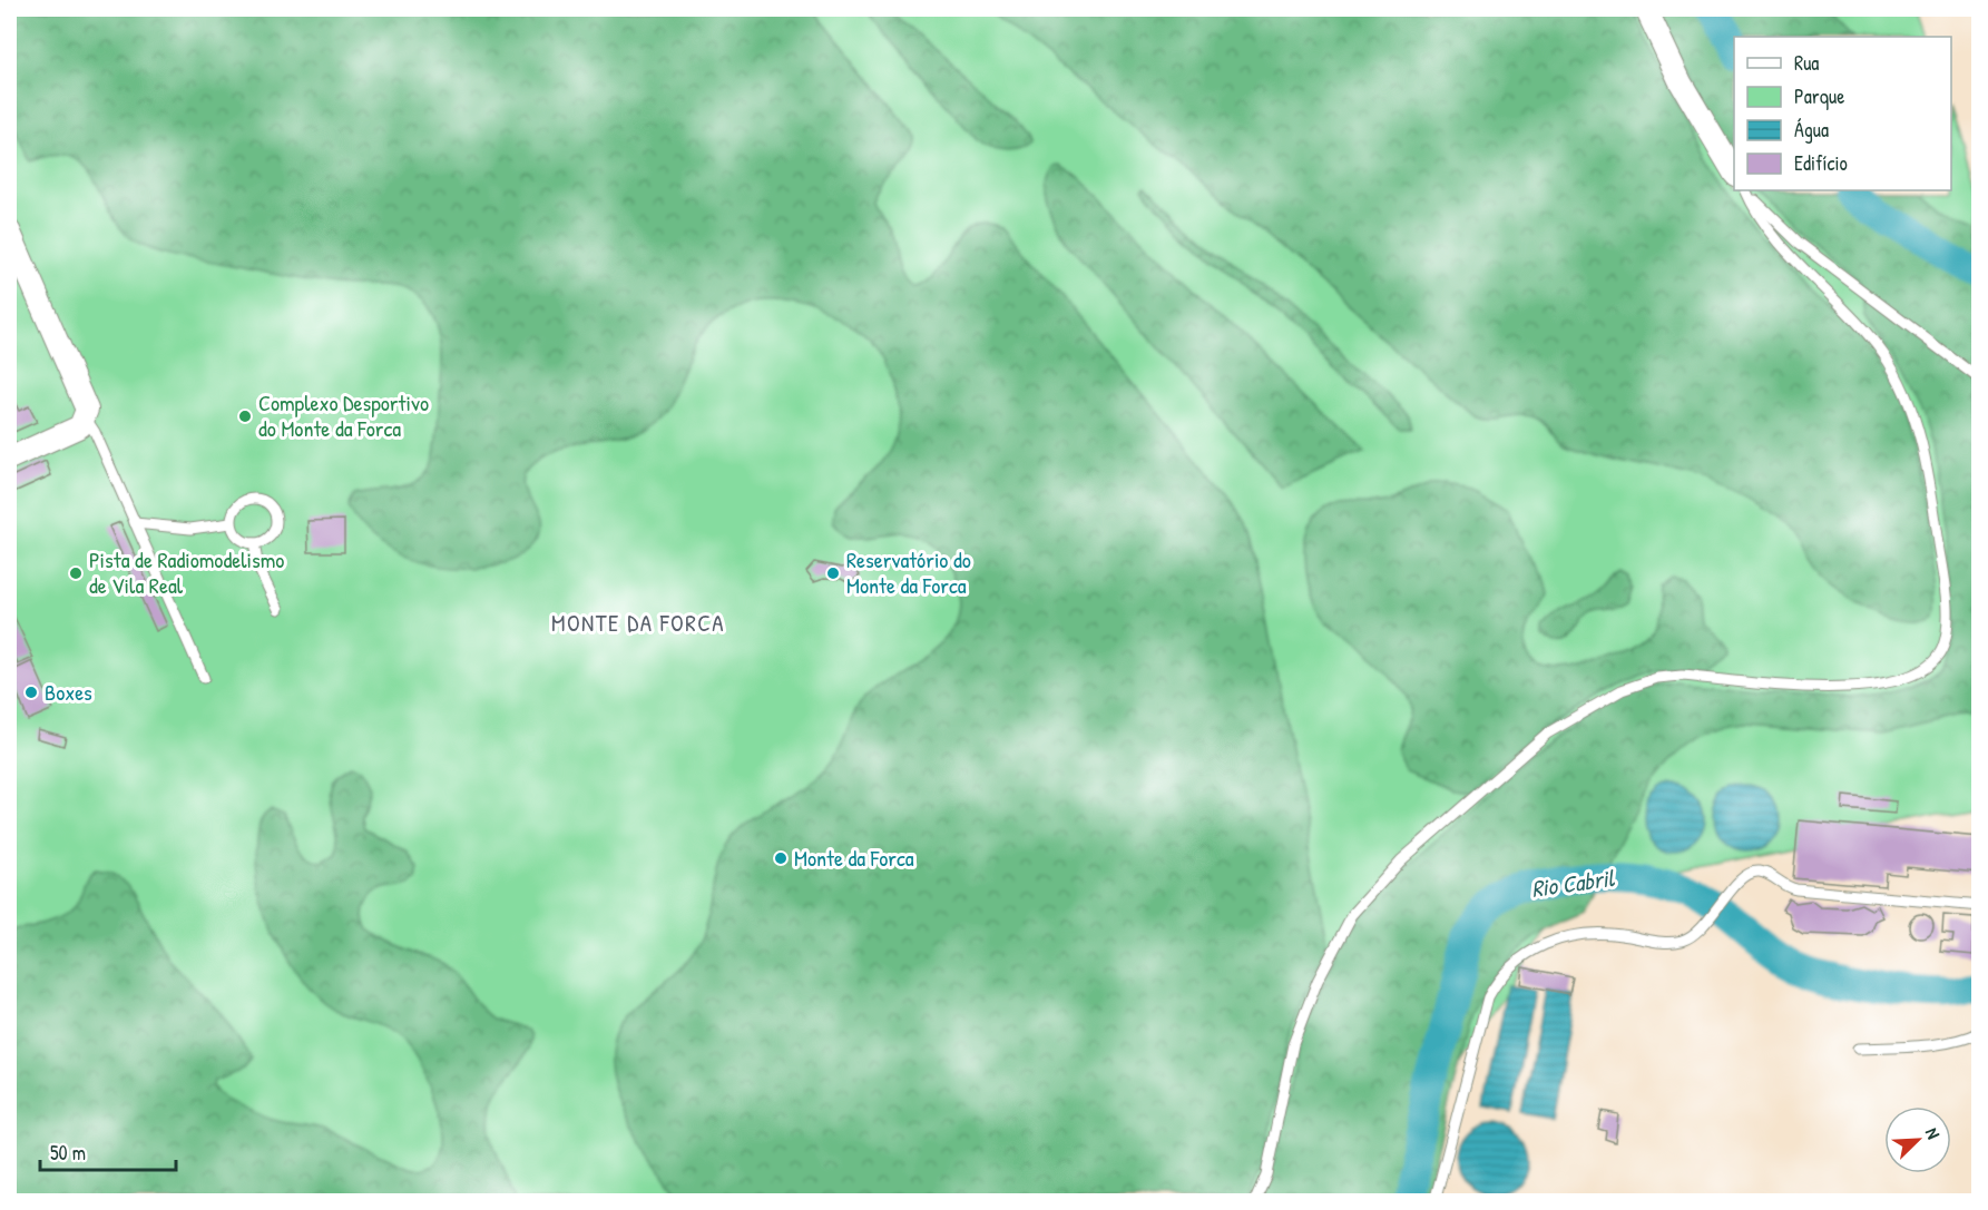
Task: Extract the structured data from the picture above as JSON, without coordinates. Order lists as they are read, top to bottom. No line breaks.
{"districts":["MONTE DA FORCA"],"water":["Rio Cabril"],"places":["Complexo Desportivo do Monte da Forca","Pista de Radiomodelismo de Vila Real","Reservatório do Monte da Forca","Boxes","Monte da Forca"],"legend":["Rua","Parque","Água","Edifício"],"scale_bar":"50 m","north":"top right"}
